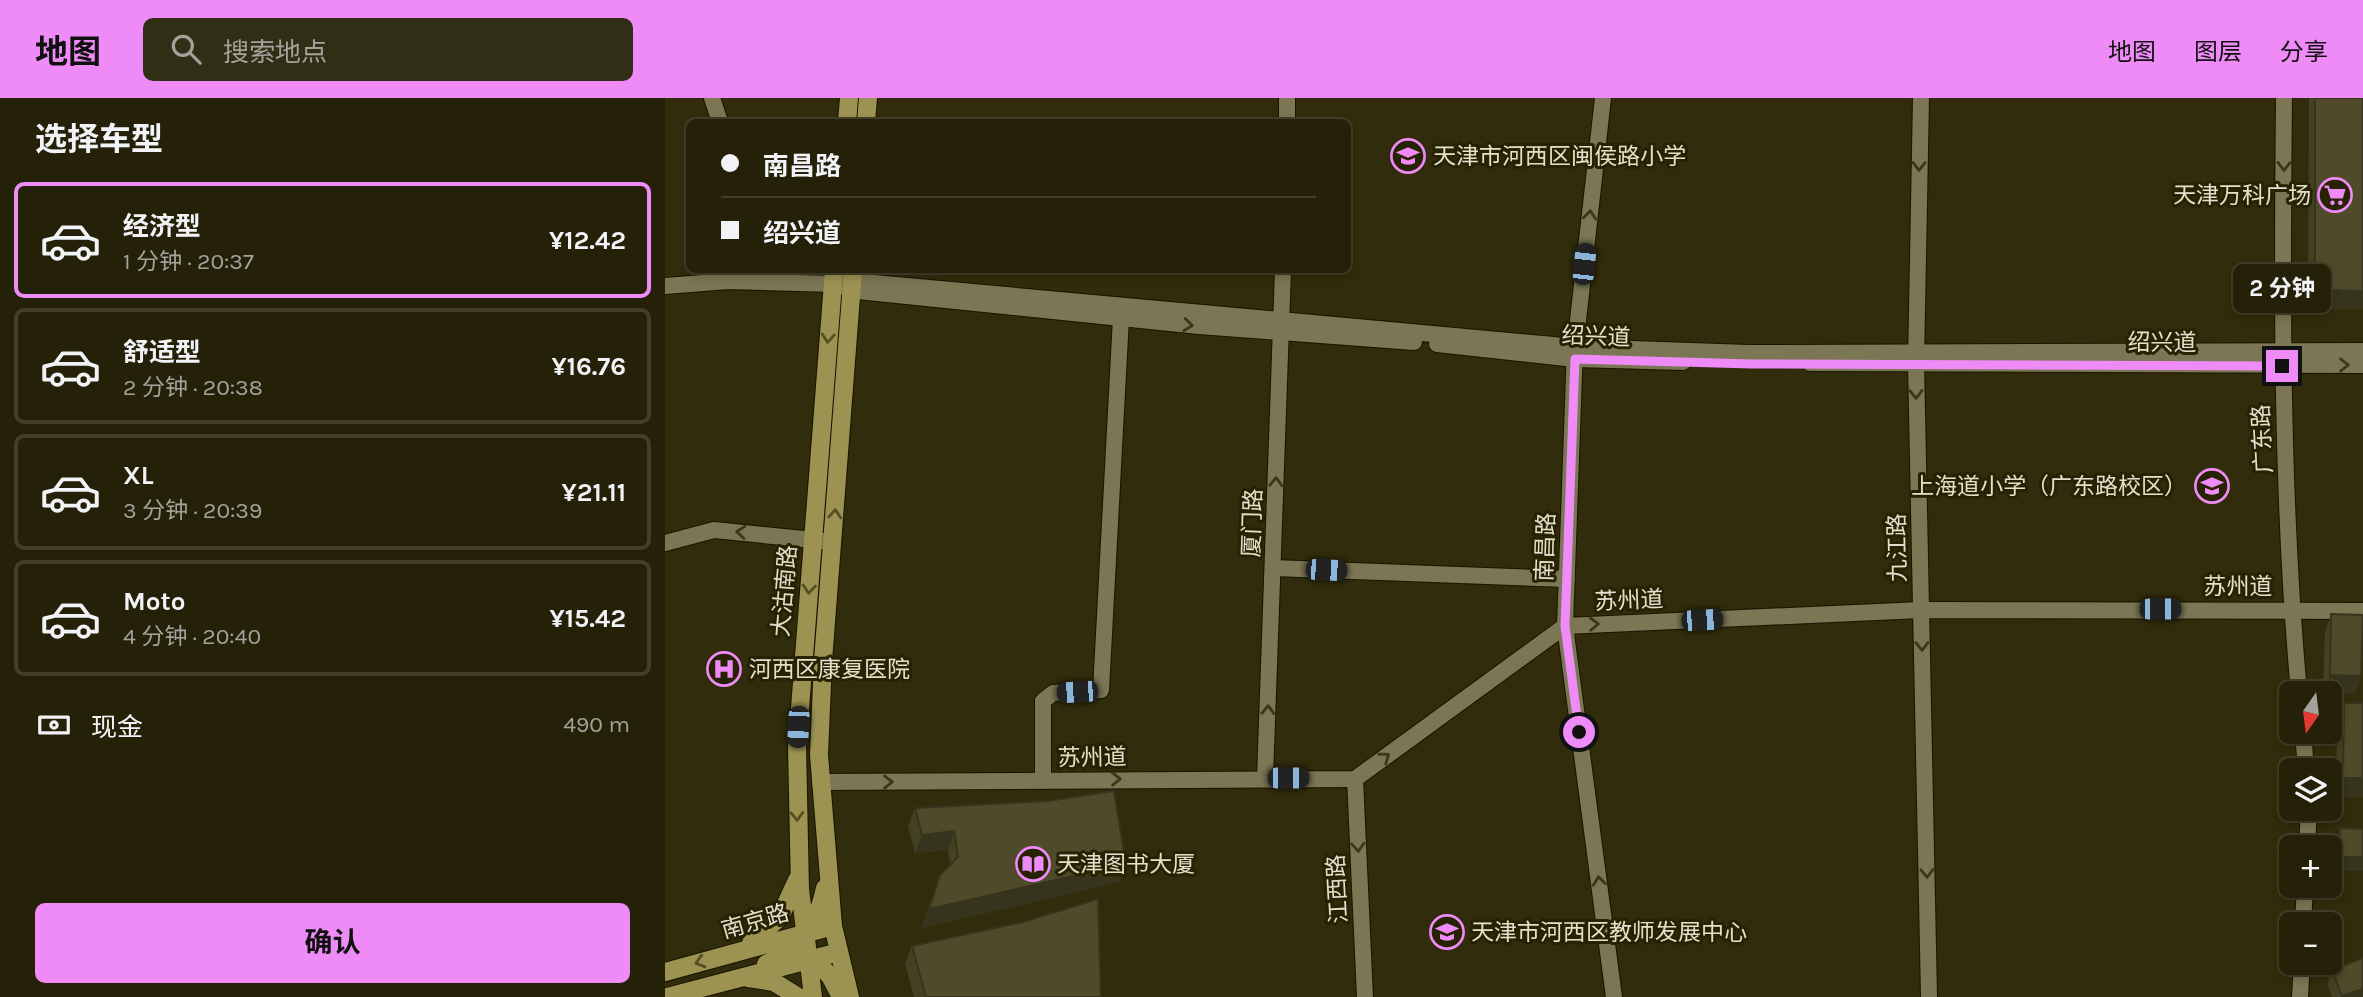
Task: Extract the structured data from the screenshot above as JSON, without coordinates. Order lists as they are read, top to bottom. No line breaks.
{"streets":{"main road":["大沽南路","南京路"],"street":["绍兴道","广东路","厦门路","南昌路","九江路","苏州道","江西路"]},"crossings":[["绍兴道","广东路"],["绍兴道","厦门路"],["绍兴道","南昌路"],["绍兴道","九江路"],["绍兴道","大沽南路"],["广东路","苏州道"],["厦门路","苏州道"],["南昌路","苏州道"],["九江路","苏州道"],["苏州道","大沽南路"],["苏州道","江西路"],["大沽南路","南京路"]],"one_way":["广东路","厦门路","南昌路","九江路","苏州道","江西路"],"places":{"school or university":["天津市河西区闽侯路小学","上海道小学（广东路校区）","天津市河西区教师发展中心"],"supermarket":["天津万科广场"],"hospital":["河西区康复医院"],"library":["天津图书大厦"]},"north":"bottom","page":{"header":"地图","search":"搜索地点","nav":["地图","图层","分享"],"heading":"选择车型","banner":["南昌路","绍兴道"],"list":[{"name":"经济型","note":"1 分钟 · 20:37","value":"¥12.42"},{"name":"舒适型","note":"2 分钟 · 20:38","value":"¥16.76"},{"name":"XL","note":"3 分钟 · 20:39","value":"¥21.11"},{"name":"Moto","note":"4 分钟 · 20:40","value":"¥15.42"}],"bubble":"2 分钟","map_buttons":["+","−"],"pay":["现金","490 m"],"buttons":"确认"}}
